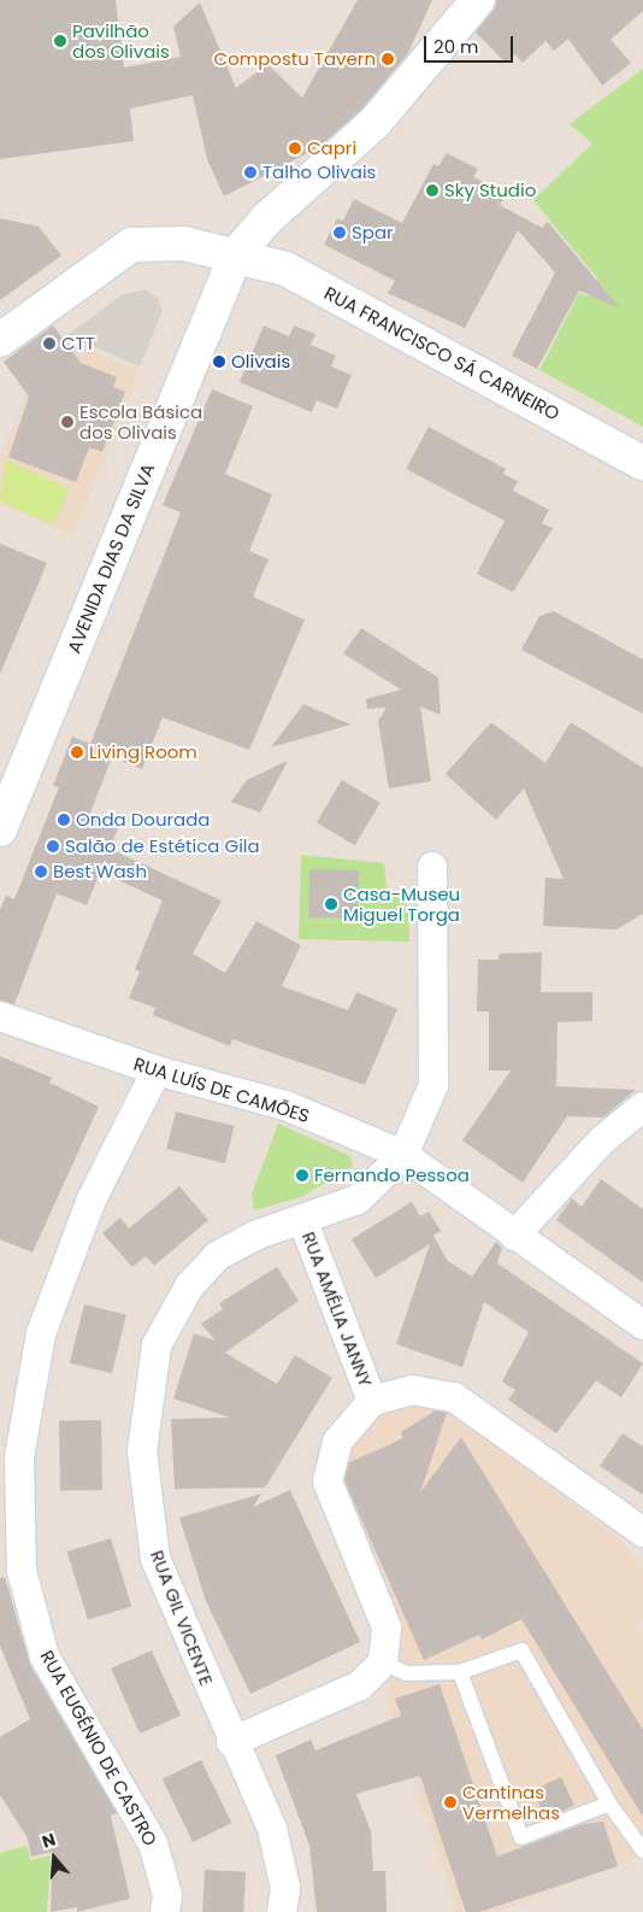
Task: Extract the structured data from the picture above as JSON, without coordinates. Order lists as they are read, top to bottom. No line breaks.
{"streets":{"street":["RUA FRANCISCO SÁ CARNEIRO","AVENIDA DIAS DA SILVA","RUA LUÍS DE CAMÕES","RUA AMÉLIA JANNY","RUA GIL VICENTE","RUA EUGÉNIO DE CASTRO"]},"crossings":[["RUA FRANCISCO SÁ CARNEIRO","AVENIDA DIAS DA SILVA"],["RUA LUÍS DE CAMÕES","RUA GIL VICENTE"],["RUA LUÍS DE CAMÕES","RUA EUGÉNIO DE CASTRO"],["RUA AMÉLIA JANNY","RUA GIL VICENTE"]],"places":["Pavilhão dos Olivais","Compostu Tavern","Capri","Talho Olivais","Sky Studio","Spar","CTT","Olivais","Escola Básica dos Olivais","Living Room","Onda Dourada","Salão de Estética Gila","Best Wash","Casa-Museu Miguel Torga","Fernando Pessoa","Cantinas Vermelhas"],"scale_bar":"20 m","north":"top"}
